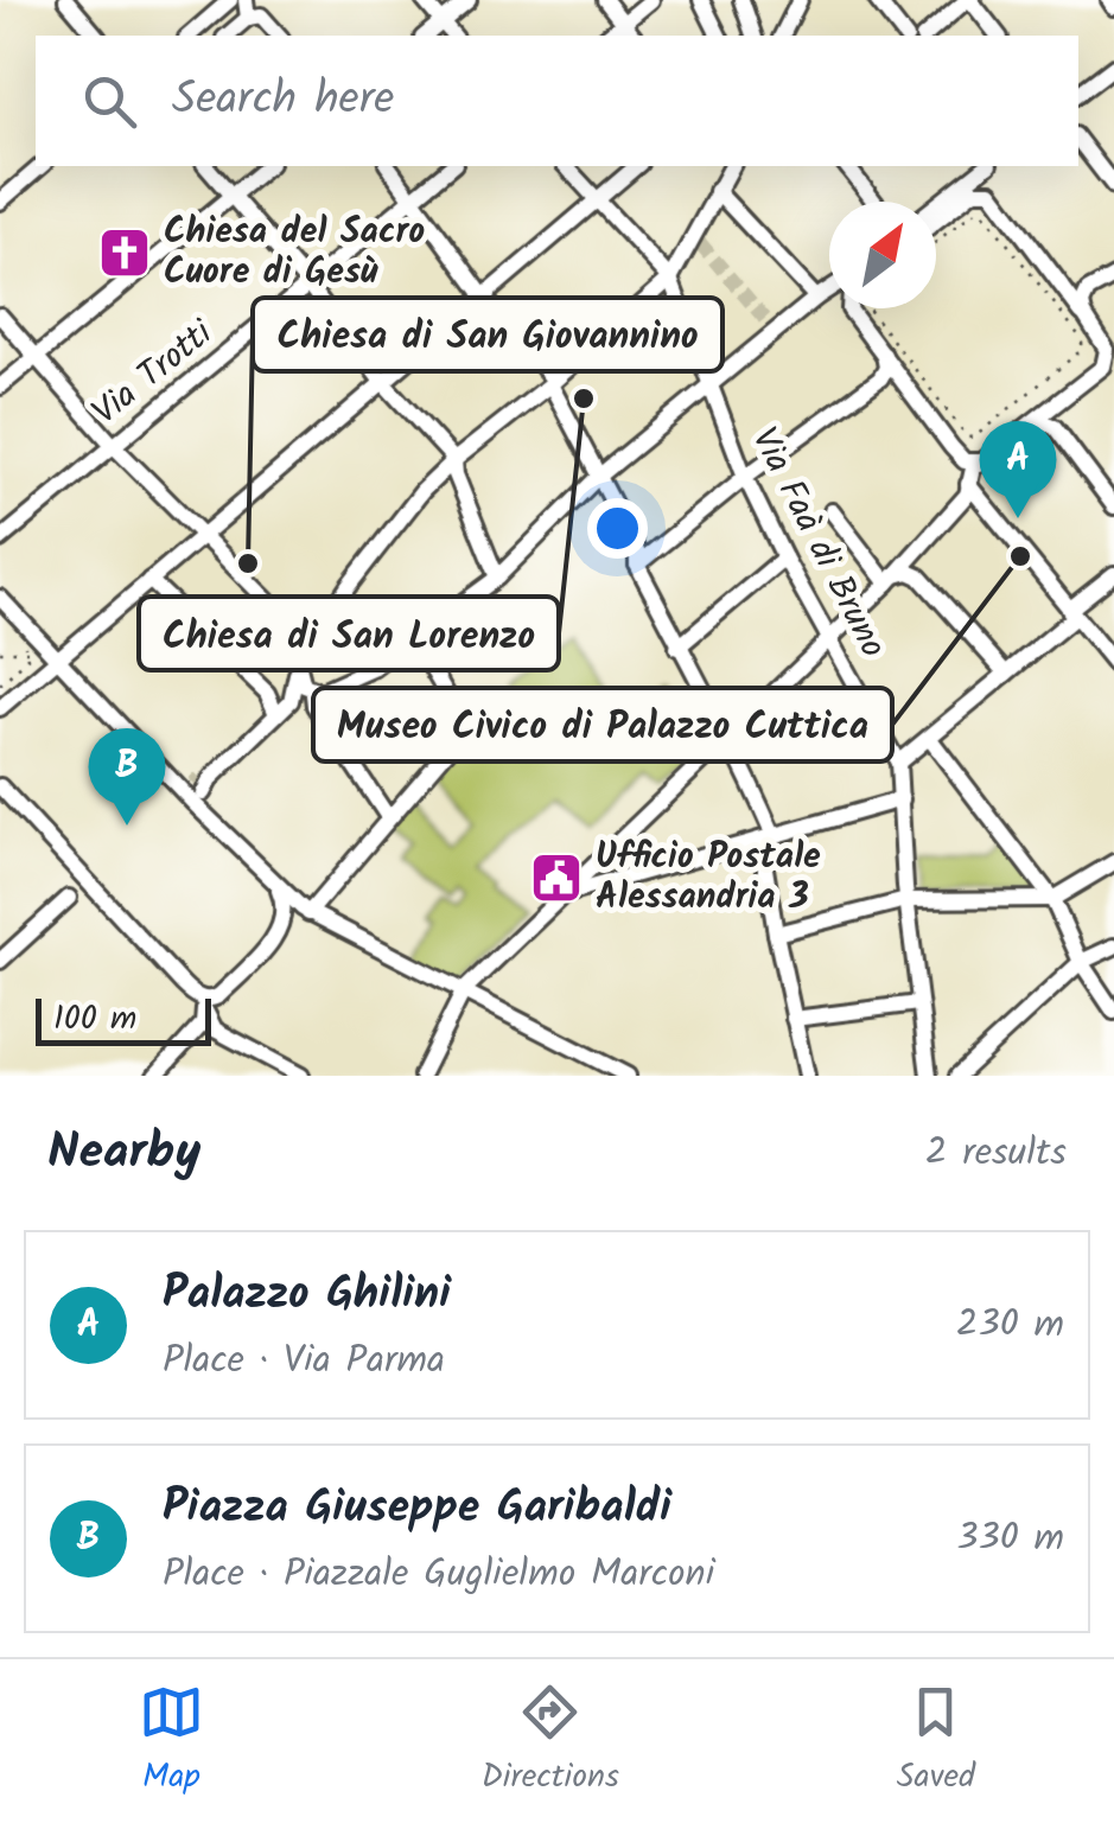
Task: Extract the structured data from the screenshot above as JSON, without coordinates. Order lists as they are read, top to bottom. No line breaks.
{"streets":{"street":["Via Trotti","Via Faà di Bruno"]},"places":{"church":["Chiesa del Sacro Cuore di Gesù"],"other":["Chiesa di San Lorenzo","Museo Civico di Palazzo Cuttica","Chiesa di San Giovannino"],"public building":["Ufficio Postale Alessandria 3"]},"scale_bar":"100 m","north":"top right","page":{"search":"Search here","pins":["A","B"],"scale":"100 m","heading":["Nearby","2 results"],"list":[{"mark":"A","name":"Palazzo Ghilini","note":"Place · Via Parma","value":"230 m"},{"mark":"B","name":"Piazza Giuseppe Garibaldi","note":"Place · Piazzale Guglielmo Marconi","value":"330 m"}],"nav":["Map","Directions","Saved"]}}
